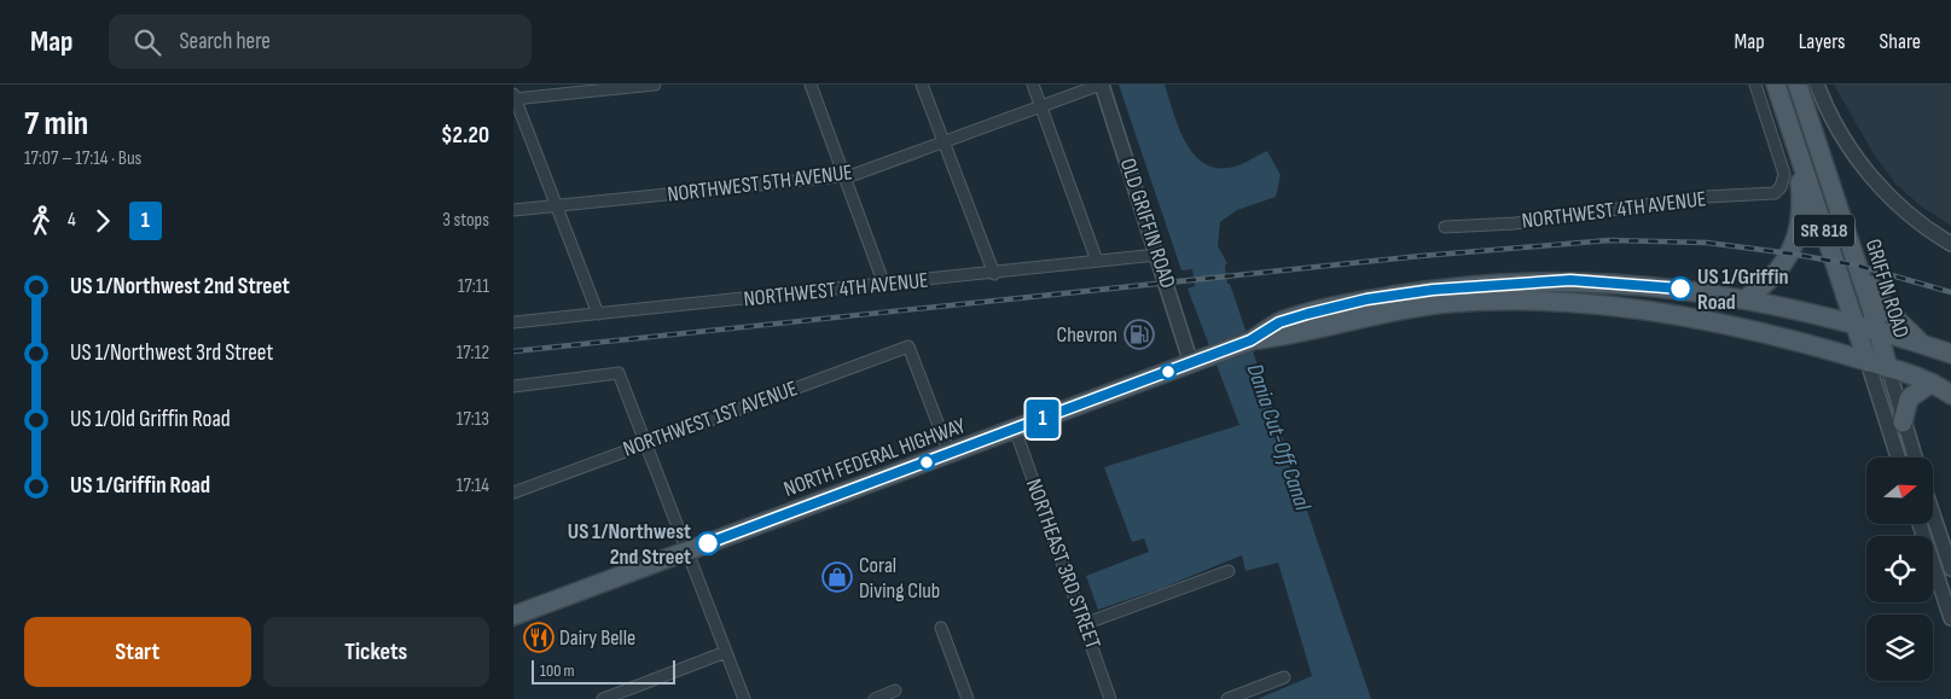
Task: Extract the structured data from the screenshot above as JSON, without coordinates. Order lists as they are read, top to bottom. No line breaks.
{"streets":{"main road":["SR 818","GRIFFIN ROAD","NORTH FEDERAL HIGHWAY"],"street":["NORTHWEST 5TH AVENUE","NORTHWEST 4TH AVENUE","OLD GRIFFIN ROAD","NORTHWEST 1ST AVENUE","NORTHEAST 3RD STREET"]},"crossings":[["NORTHWEST 5TH AVENUE","OLD GRIFFIN ROAD"],["NORTHWEST 4TH AVENUE","OLD GRIFFIN ROAD"],["OLD GRIFFIN ROAD","NORTH FEDERAL HIGHWAY"],["GRIFFIN ROAD","NORTH FEDERAL HIGHWAY"],["NORTHWEST 1ST AVENUE","NORTH FEDERAL HIGHWAY"],["NORTH FEDERAL HIGHWAY","NORTHEAST 3RD STREET"]],"water":["Dania Cut-Off Canal"],"places":{"other":["US 1/Griffin Road","US 1/Northwest 2nd Street"],"fuel station":["Chevron"],"shop":["Coral Diving Club"],"restaurant":["Dairy Belle"]},"lines":["bus line 1"],"scale_bar":"100 m","north":"right","page":{"header":"Map","search":"Search here","nav":["Map","Layers","Share"],"heading":["7 min","17:07 – 17:14 · Bus","$2.20"],"on_map":"1","legs":["4","1","3 stops"],"list":[{"name":"US 1/Northwest 2nd Street","value":"17:11"},{"name":"US 1/Northwest 3rd Street","value":"17:12"},{"name":"US 1/Old Griffin Road","value":"17:13"},{"name":"US 1/Griffin Road","value":"17:14"}],"buttons":["Start","Tickets"],"scale":"100 m"}}
